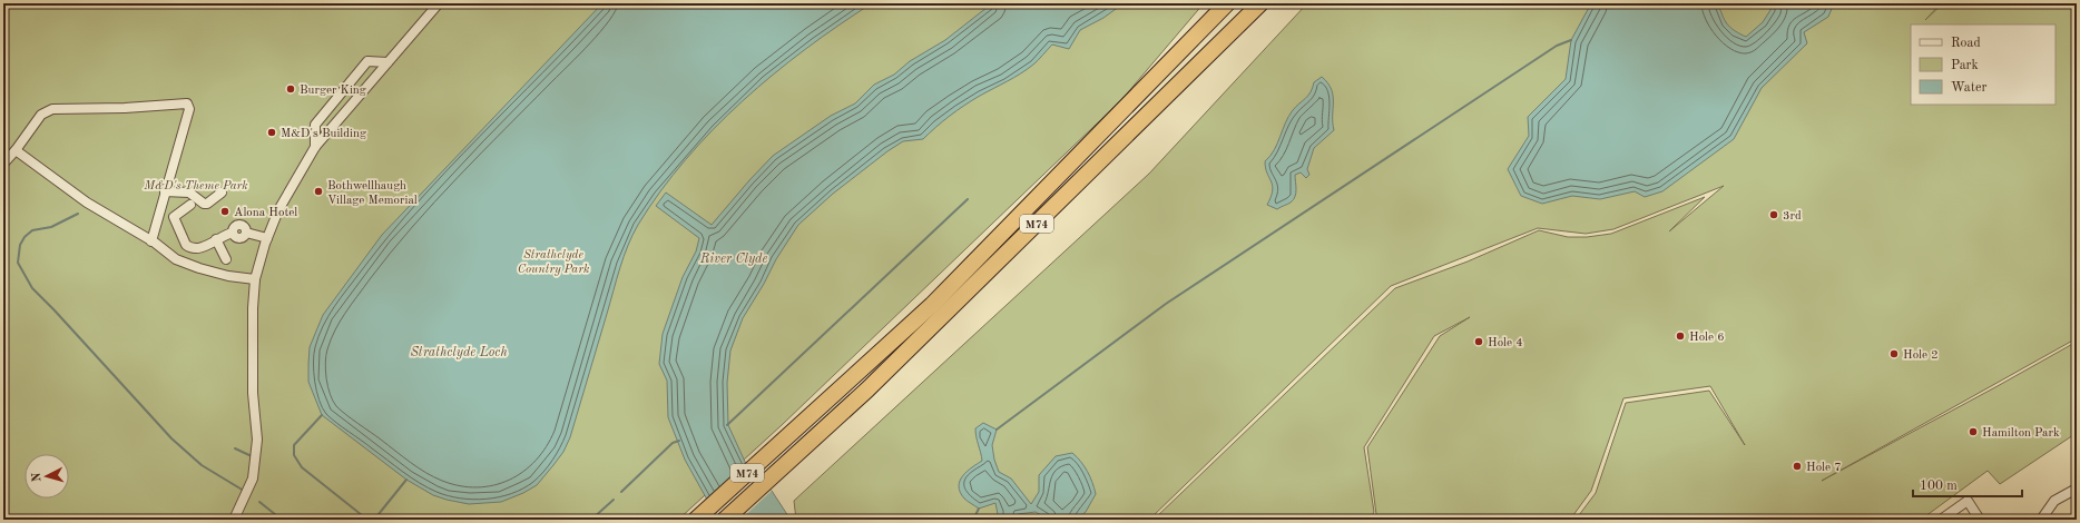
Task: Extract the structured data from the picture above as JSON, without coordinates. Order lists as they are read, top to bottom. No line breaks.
{"streets":{"highway":["M74"]},"water":["River Clyde","Strathclyde Loch"],"parks":["M&D's Theme Park","Strathclyde Country Park"],"places":["Burger King","M&D's Building","Bothwellhaugh Village Memorial","Alona Hotel","3rd","Hole 6","Hole 4","Hole 2","Hamilton Park","Hole 7"],"legend":["Road","Park","Water"],"scale_bar":"100 m","north":"left"}
